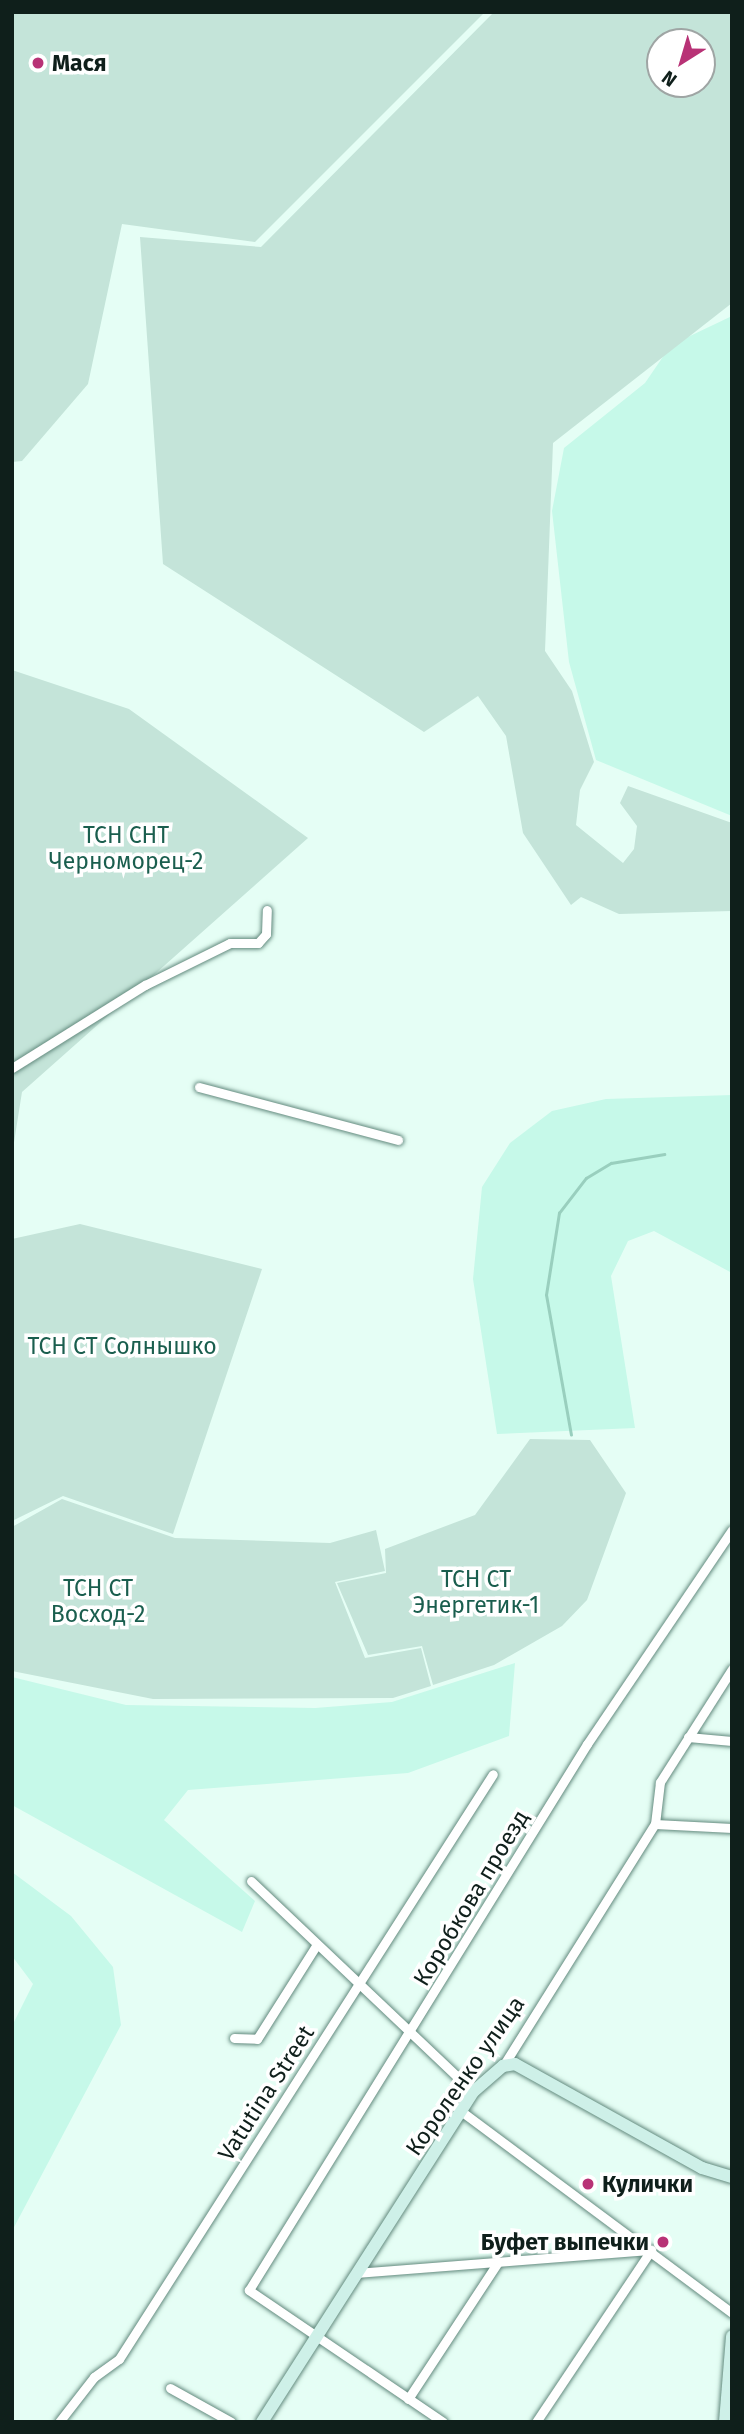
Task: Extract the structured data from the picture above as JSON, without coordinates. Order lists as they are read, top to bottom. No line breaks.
{"streets":{"street":["Коробкова проезд","Короленко улица","Vatutina Street"]},"crossings":[["Коробкова проезд","Короленко улица"]],"parks":["ТСН СНТ Черноморец-2","ТСН СТ Солнышко","ТСН СТ Энергетик-1","ТСН СТ Восход-2"],"places":["Мася","Кулички","Буфет выпечки"],"north":"bottom left"}
